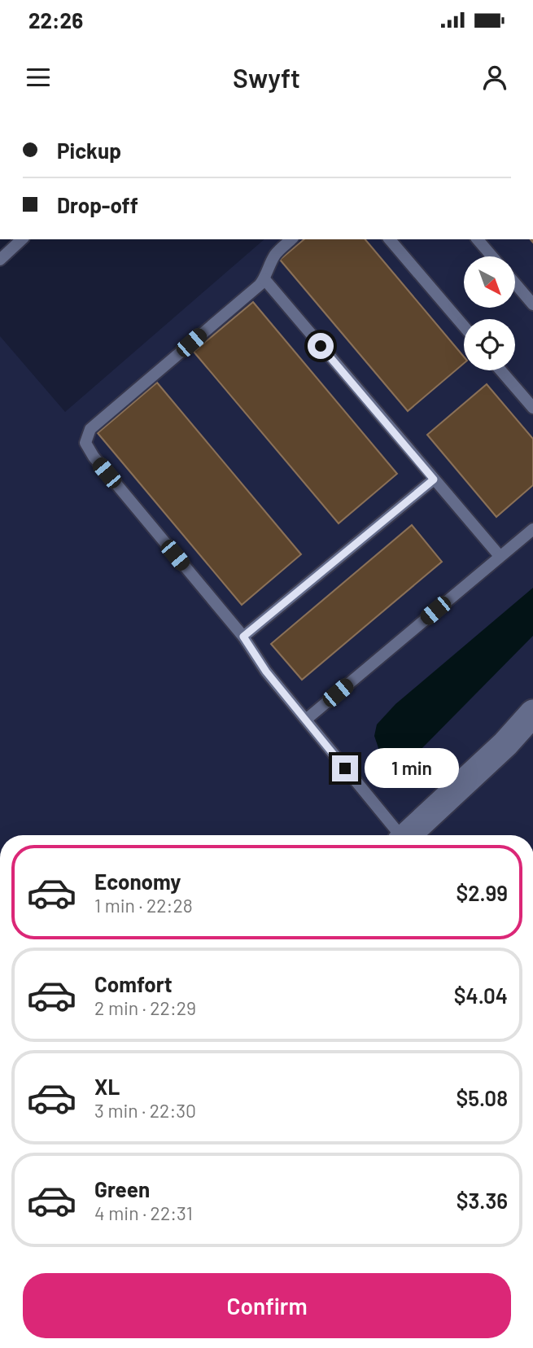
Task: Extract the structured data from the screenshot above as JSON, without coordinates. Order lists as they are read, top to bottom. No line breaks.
{"north":"bottom right","page":{"status":"22:26","header":"Swyft","banner":["Pickup","Drop-off"],"bubble":"1 min","list":[{"name":"Economy","note":"1 min · 22:28","value":"$2.99"},{"name":"Comfort","note":"2 min · 22:29","value":"$4.04"},{"name":"XL","note":"3 min · 22:30","value":"$5.08"},{"name":"Green","note":"4 min · 22:31","value":"$3.36"}],"buttons":"Confirm"}}
